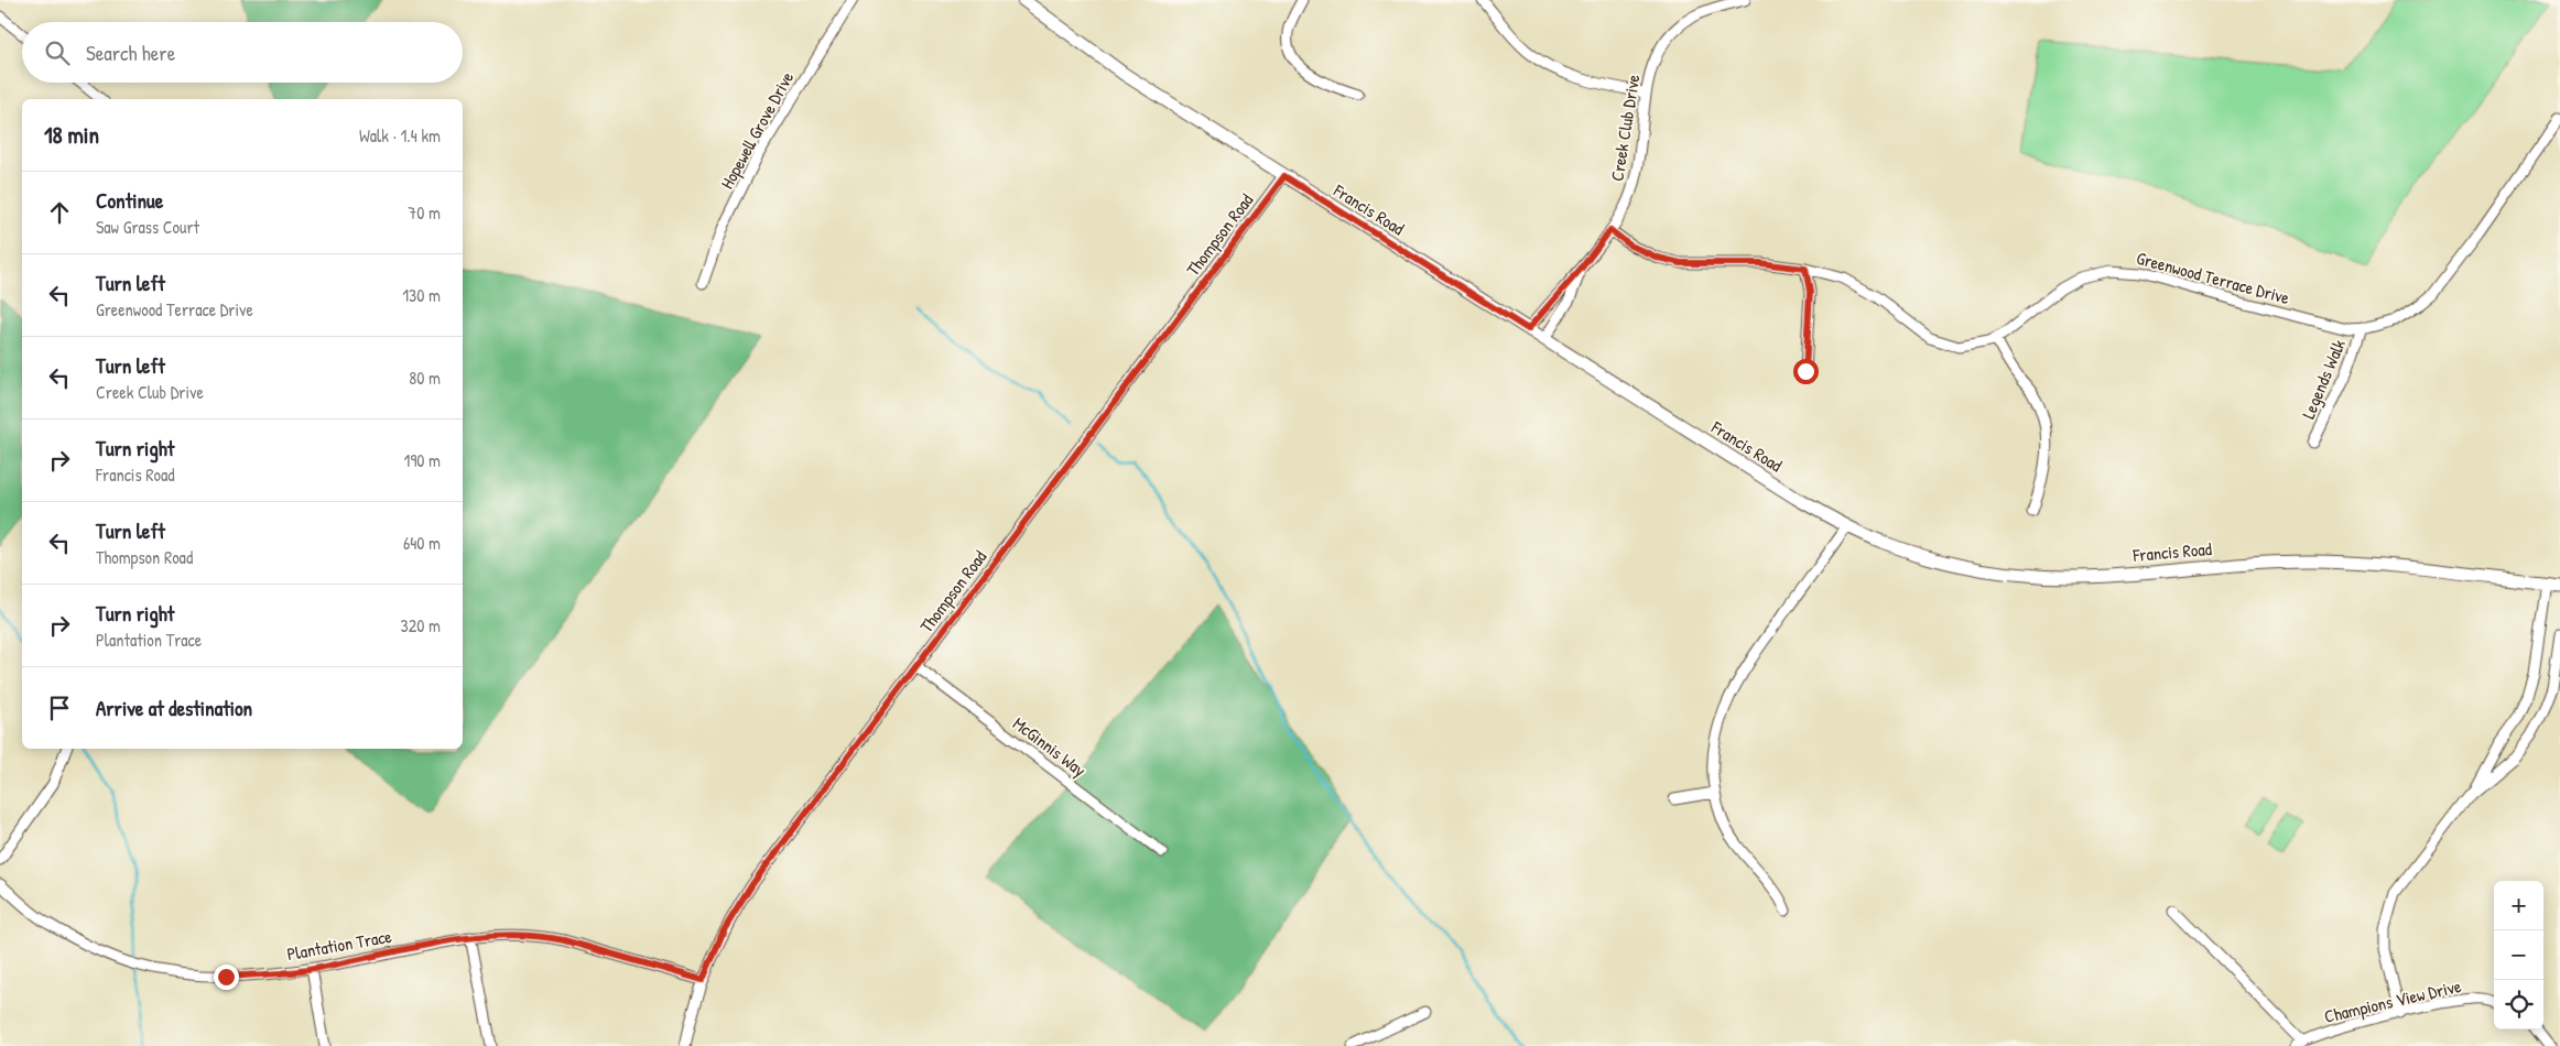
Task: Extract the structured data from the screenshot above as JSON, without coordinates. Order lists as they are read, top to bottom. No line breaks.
{"streets":{"street":["Creek Club Drive","Hopewell Grove Drive","Francis Road","Thompson Road","Greenwood Terrace Drive","Legends Walk","McGinnis Way","Plantation Trace","Champions View Drive"]},"crossings":[["Creek Club Drive","Francis Road"],["Creek Club Drive","Greenwood Terrace Drive"],["Francis Road","Thompson Road"],["Thompson Road","McGinnis Way"],["Thompson Road","Plantation Trace"],["Greenwood Terrace Drive","Legends Walk"]],"page":{"search":"Search here","heading":["18 min","Walk · 1.4 km"],"list":[["Continue","Saw Grass Court","70 m"],["Turn left","Greenwood Terrace Drive","130 m"],["Turn left","Creek Club Drive","80 m"],["Turn right","Francis Road","190 m"],["Turn left","Thompson Road","640 m"],["Turn right","Plantation Trace","320 m"],"Arrive at destination"],"map_buttons":["+","−"]}}
